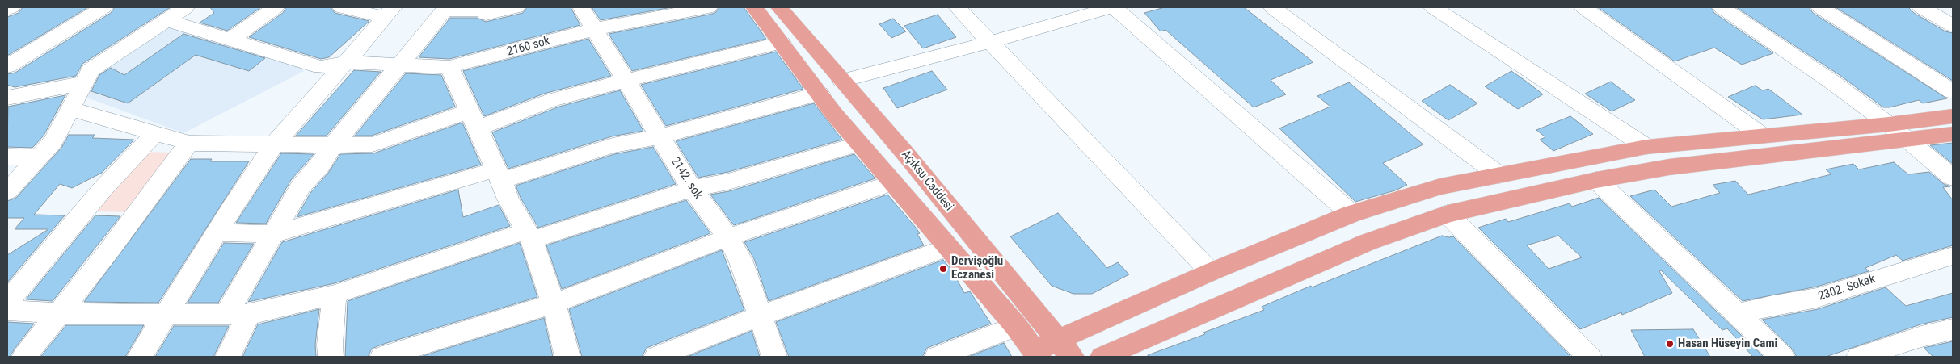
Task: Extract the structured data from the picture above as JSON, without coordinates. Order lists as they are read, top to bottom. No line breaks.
{"streets":{"main road":["Açıksu Caddesi"],"street":["2160 sok","2142. sok","2302. Sokak"]},"crossings":[["2160 sok","2142. sok"]],"places":["Dervişoğlu Eczanesi","Hasan Hüseyin Cami"]}
